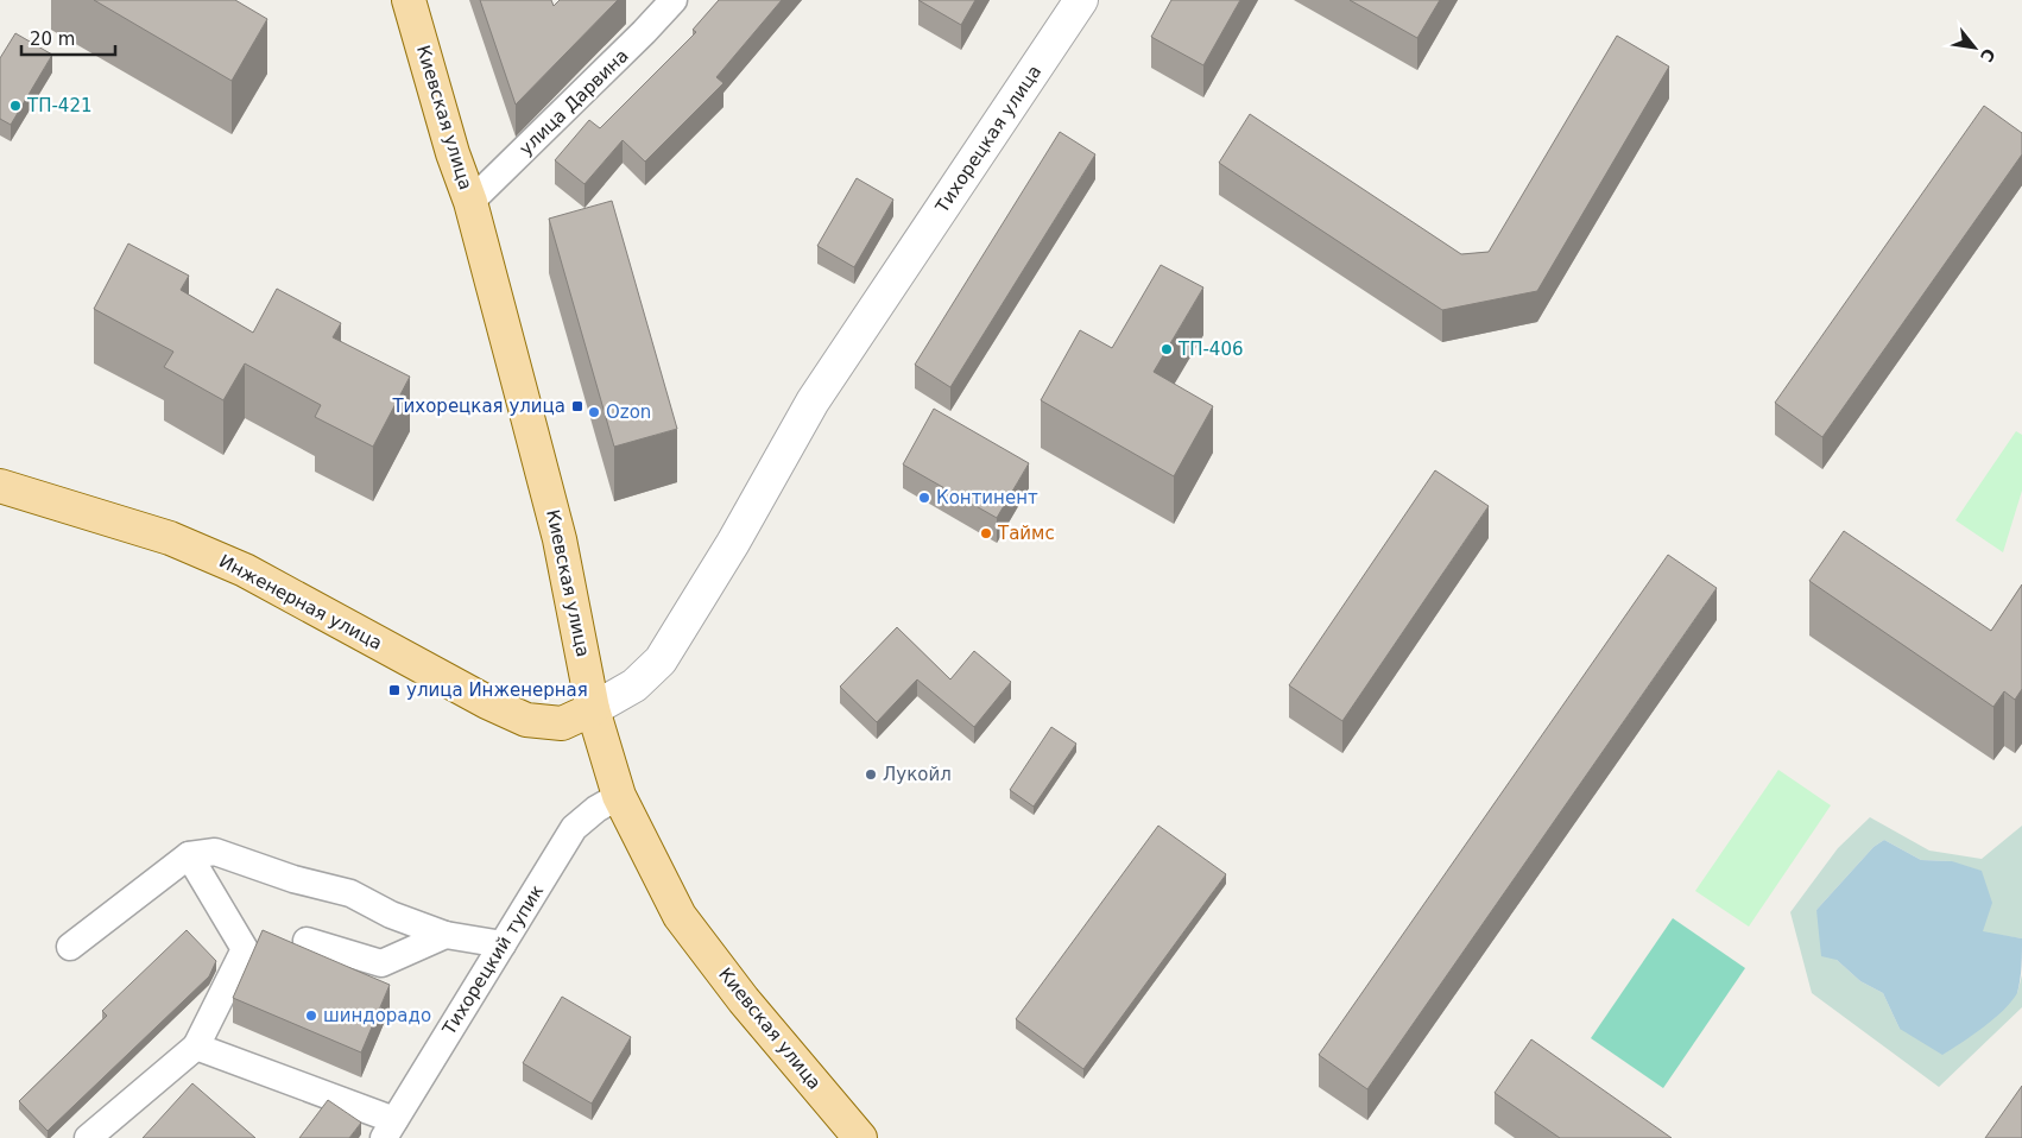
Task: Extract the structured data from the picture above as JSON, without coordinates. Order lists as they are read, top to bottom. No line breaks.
{"streets":{"main road":["Киевская улица","Инженерная улица"],"street":["улица Дарвина","Тихорецкая улица","Тихорецкий тупик"]},"crossings":[["улица Дарвина","Киевская улица"],["Киевская улица","Тихорецкая улица"],["Киевская улица","Инженерная улица"],["Киевская улица","Тихорецкий тупик"],["Тихорецкая улица","Инженерная улица"]],"places":{"other":["ТП-421","ТП-406","Ozon","Континент","Таймс","Лукойл","шиндорадо"],"transit":["Тихорецкая улица","улица Инженерная"]},"scale_bar":"20 m","north":"bottom right"}
